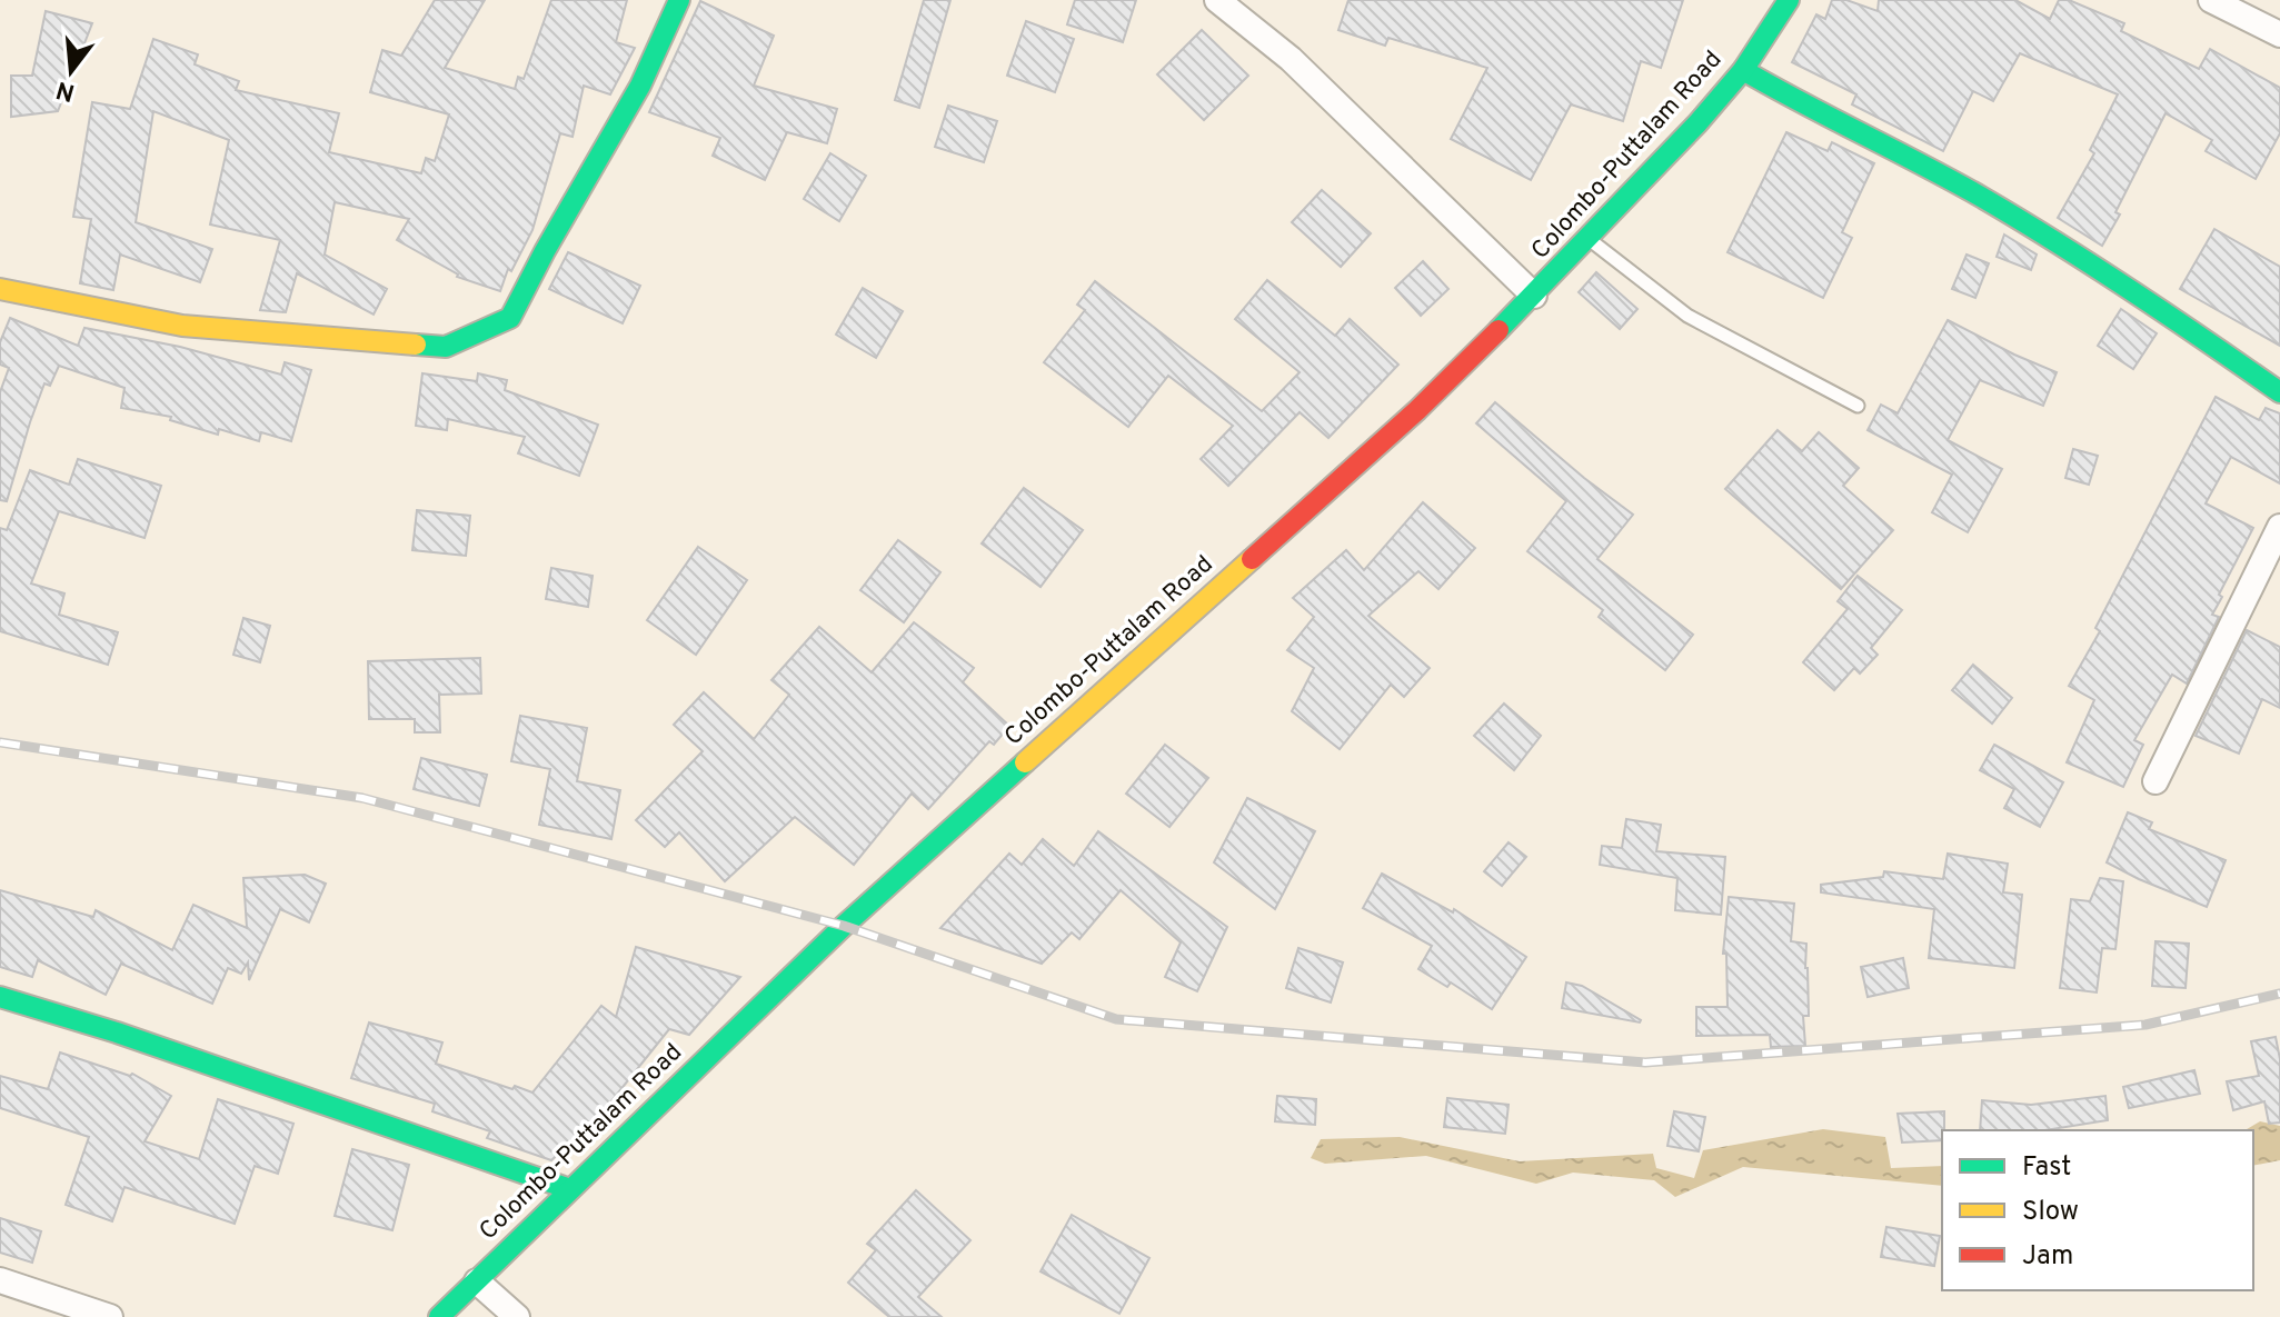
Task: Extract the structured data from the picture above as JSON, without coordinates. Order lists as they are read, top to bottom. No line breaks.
{"streets":{"main road":["Colombo-Puttalam Road"]},"legend":["Fast","Slow","Jam"],"north":"bottom"}
